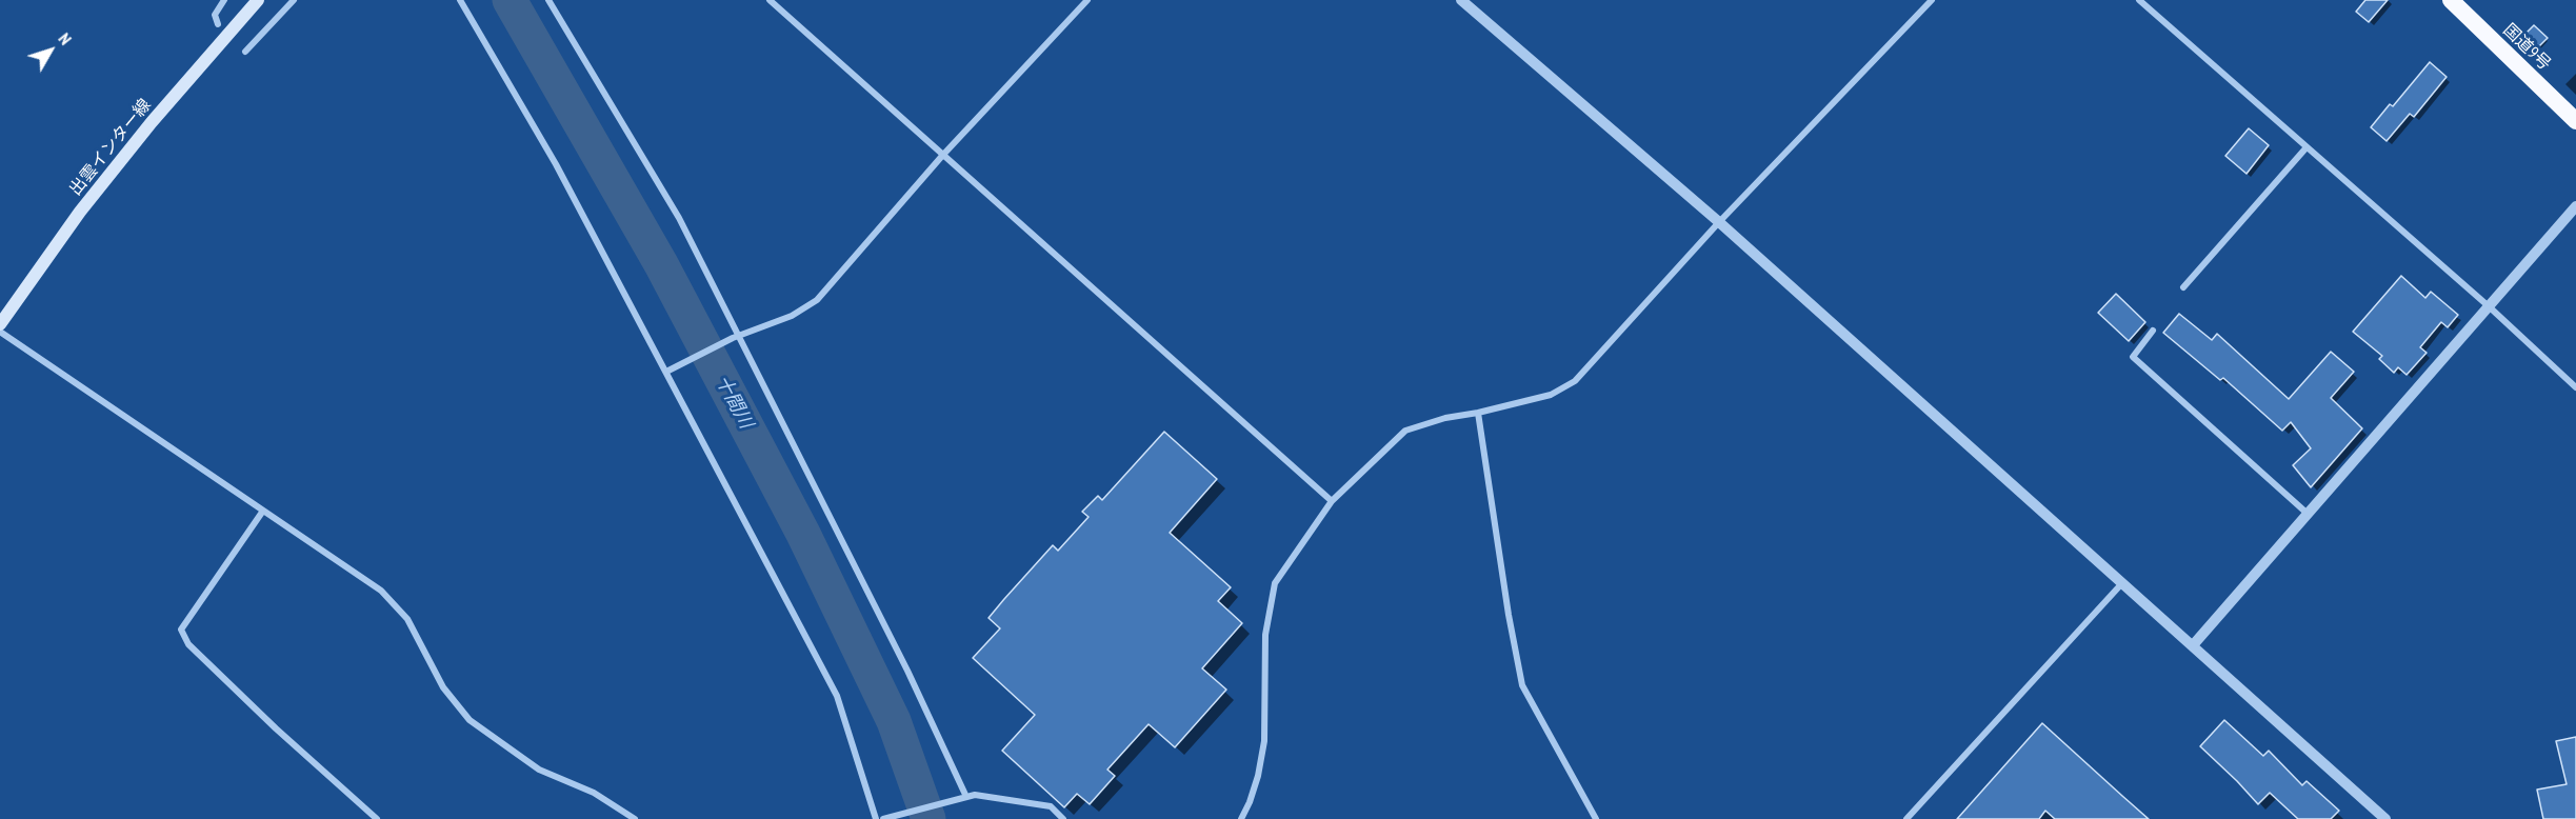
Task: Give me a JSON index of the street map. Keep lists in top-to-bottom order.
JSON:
{
  "streets": {
    "highway": ["国道9号"],
    "main road": ["出雲インター線"]
  },
  "water": ["十間川"],
  "north": "top right"
}
